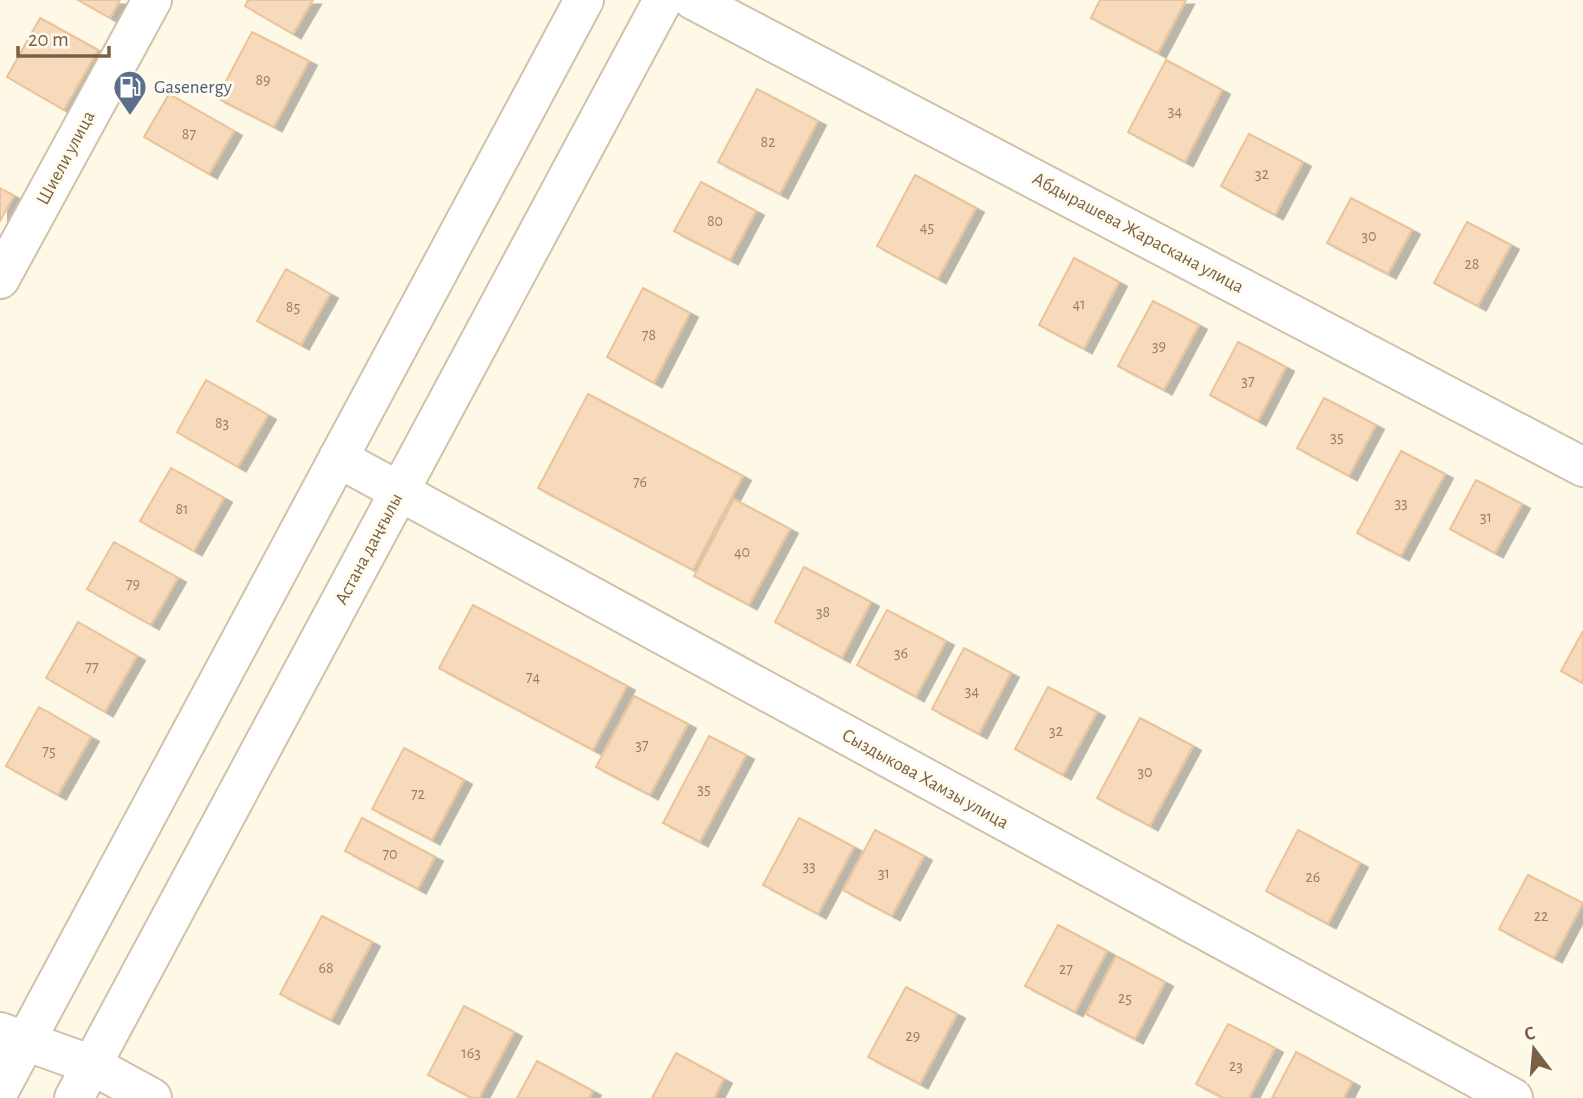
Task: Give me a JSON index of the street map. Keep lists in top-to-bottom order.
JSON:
{
  "streets": {
    "street": [
      "Шиели улица",
      "Абдырашева Жараскана улица",
      "Астана даңғылы",
      "Сыздыкова Хамзы улица"
    ]
  },
  "crossings": [
    ["Астана даңғылы", "Сыздыкова Хамзы улица"]
  ],
  "places": {
    "fuel station": ["Gasenergy"]
  },
  "house_numbers": [
    "89",
    "34",
    "87",
    "82",
    "32",
    "80",
    "45",
    "30",
    "28",
    "41",
    "85",
    "78",
    "39",
    "37",
    "83",
    "35",
    "76",
    "33",
    "81",
    "31",
    "40",
    "79",
    "38",
    "36",
    "77",
    "74",
    "34",
    "32",
    "37",
    "75",
    "30",
    "35",
    "72",
    "70",
    "33",
    "31",
    "26",
    "22",
    "68",
    "27",
    "25",
    "29",
    "163",
    "23"
  ],
  "scale_bar": "20 m",
  "north": "top"
}
